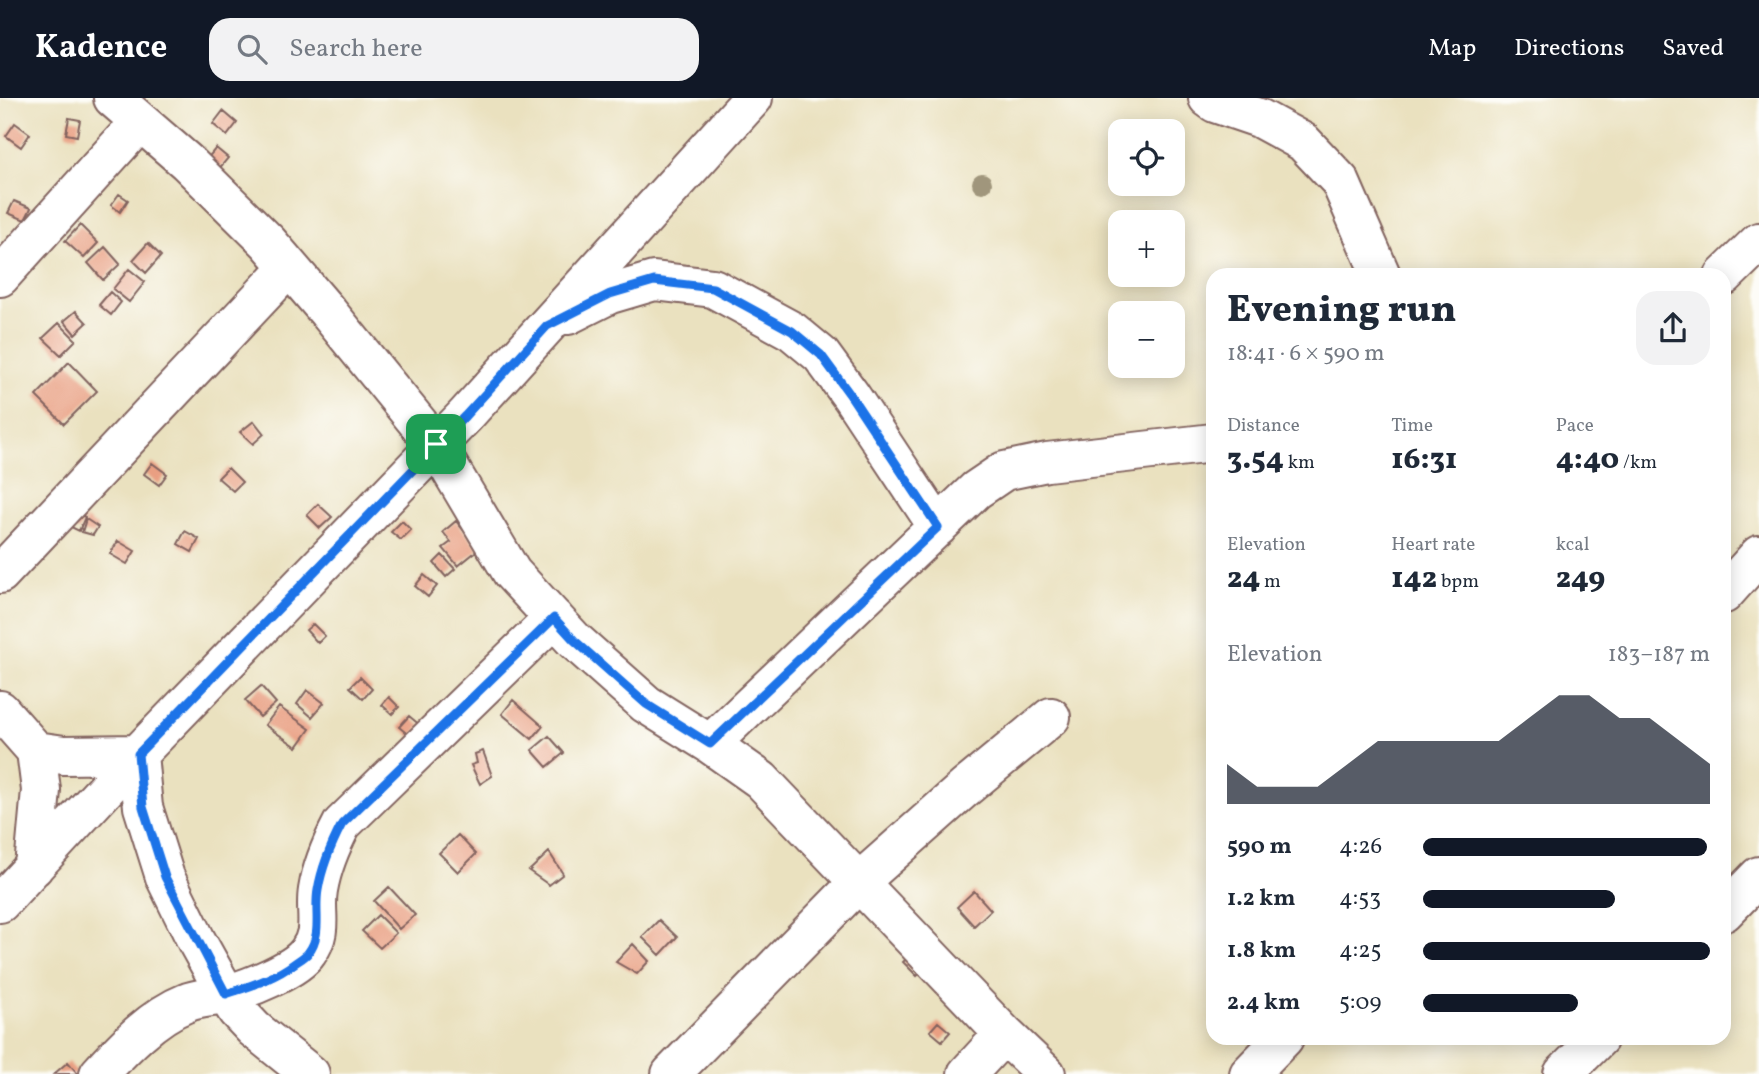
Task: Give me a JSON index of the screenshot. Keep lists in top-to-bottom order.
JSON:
{
  "page": {
    "header": "Kadence",
    "search": "Search here",
    "nav": ["Map", "Directions", "Saved"],
    "map_buttons": ["+", "−"],
    "heading": ["Evening run", "18:41 · 6 × 590 m"],
    "stats": [
      ["Distance", "3.54 km"],
      ["Time", "16:31"],
      ["Pace", "4:40 /km"],
      ["Elevation", "24 m"],
      ["Heart rate", "142 bpm"],
      ["kcal", "249"]
    ],
    "chart": ["Elevation", "183–187 m"],
    "list": [
      {
        "name": "590 m",
        "note": "4:26"
      },
      {
        "name": "1.2 km",
        "note": "4:53"
      },
      {
        "name": "1.8 km",
        "note": "4:25"
      },
      {
        "name": "2.4 km",
        "note": "5:09"
      }
    ]
  }
}
